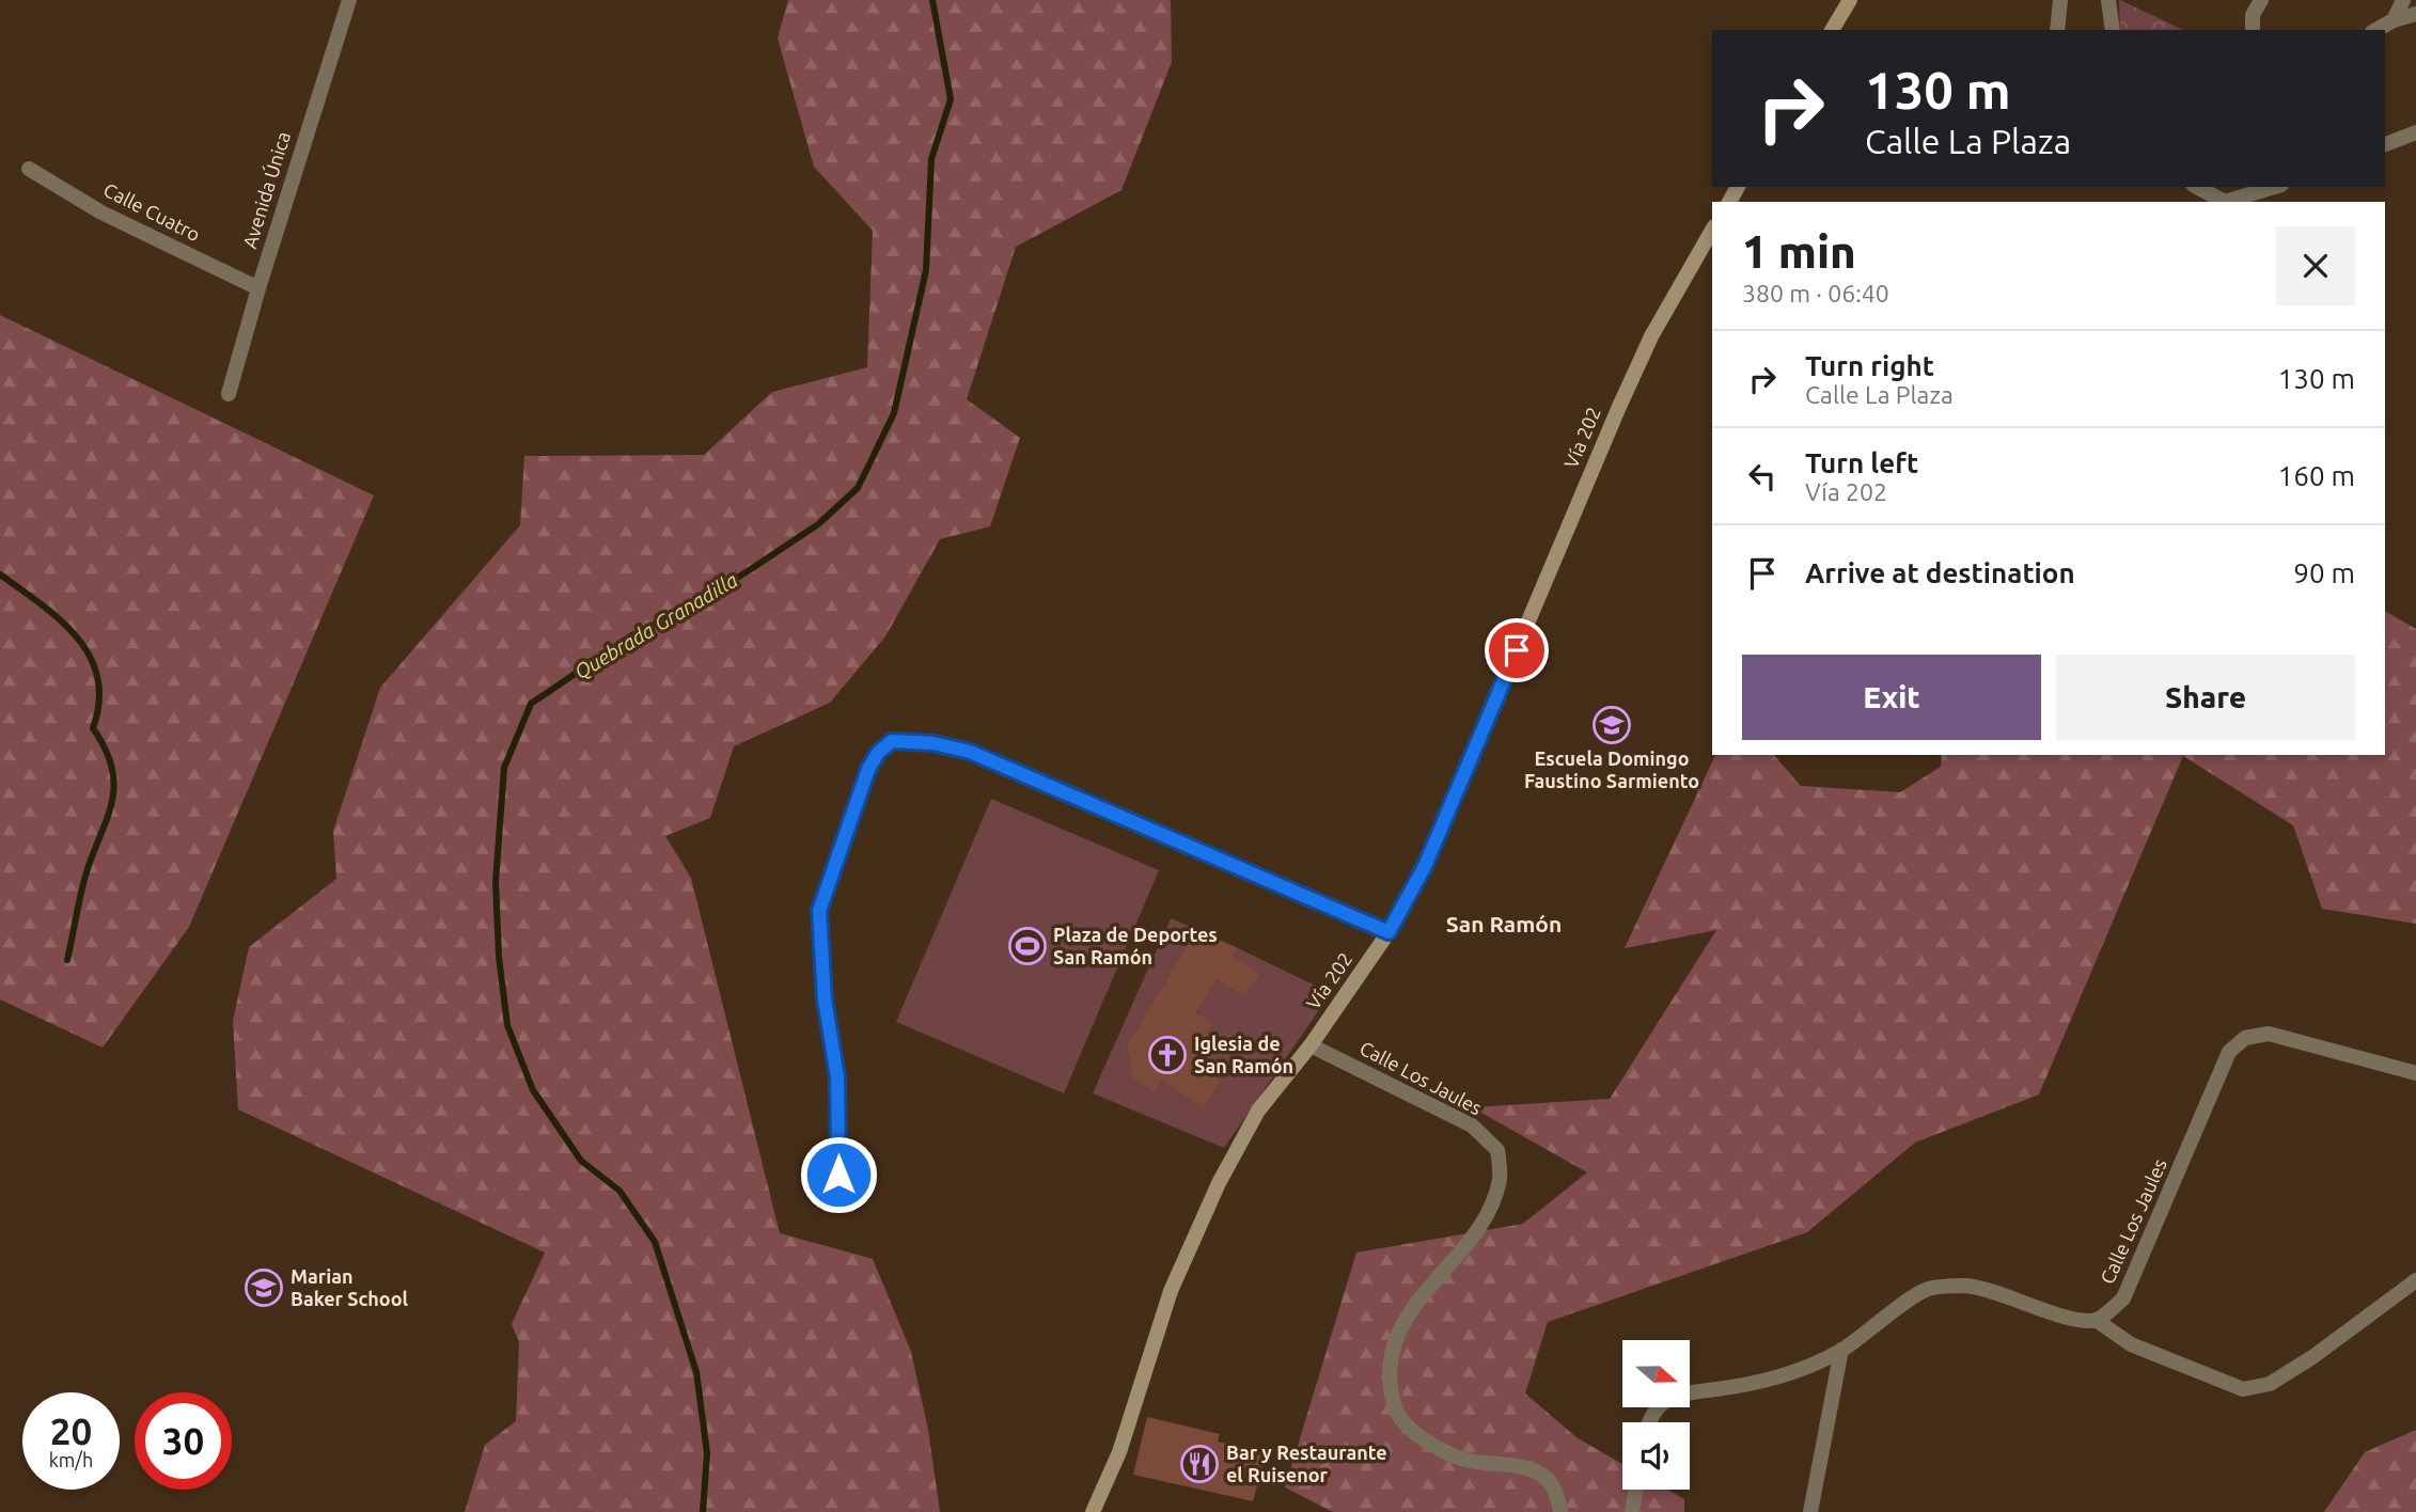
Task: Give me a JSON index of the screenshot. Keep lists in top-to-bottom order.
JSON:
{
  "streets": {
    "main road": ["Vía 202"],
    "street": ["Avenida Única", "Calle Cuatro", "Calle Los Jaules"]
  },
  "crossings": [
    ["Avenida Única", "Calle Cuatro"],
    ["Vía 202", "Calle Los Jaules"]
  ],
  "districts": ["San Ramón"],
  "water": ["Quebrada Granadilla"],
  "places": {
    "school or university": ["Escuela Domingo Faustino Sarmiento", "Marian Baker School"],
    "sports": ["Plaza de Deportes San Ramón"],
    "church": ["Iglesia de San Ramón"],
    "restaurant": ["Bar y Restaurante el Ruisenor"]
  },
  "north": "right",
  "page": {
    "turn": ["130 m", "Calle La Plaza"],
    "heading": ["1 min", "380 m · 06:40"],
    "list": [
      {
        "name": "Turn right",
        "note": "Calle La Plaza",
        "value": "130 m"
      },
      {
        "name": "Turn left",
        "note": "Vía 202",
        "value": "160 m"
      },
      {
        "name": "Arrive at destination",
        "value": "90 m"
      }
    ],
    "buttons": ["Exit", "Share"],
    "speed": "20 km/h",
    "limit": "30"
  }
}
